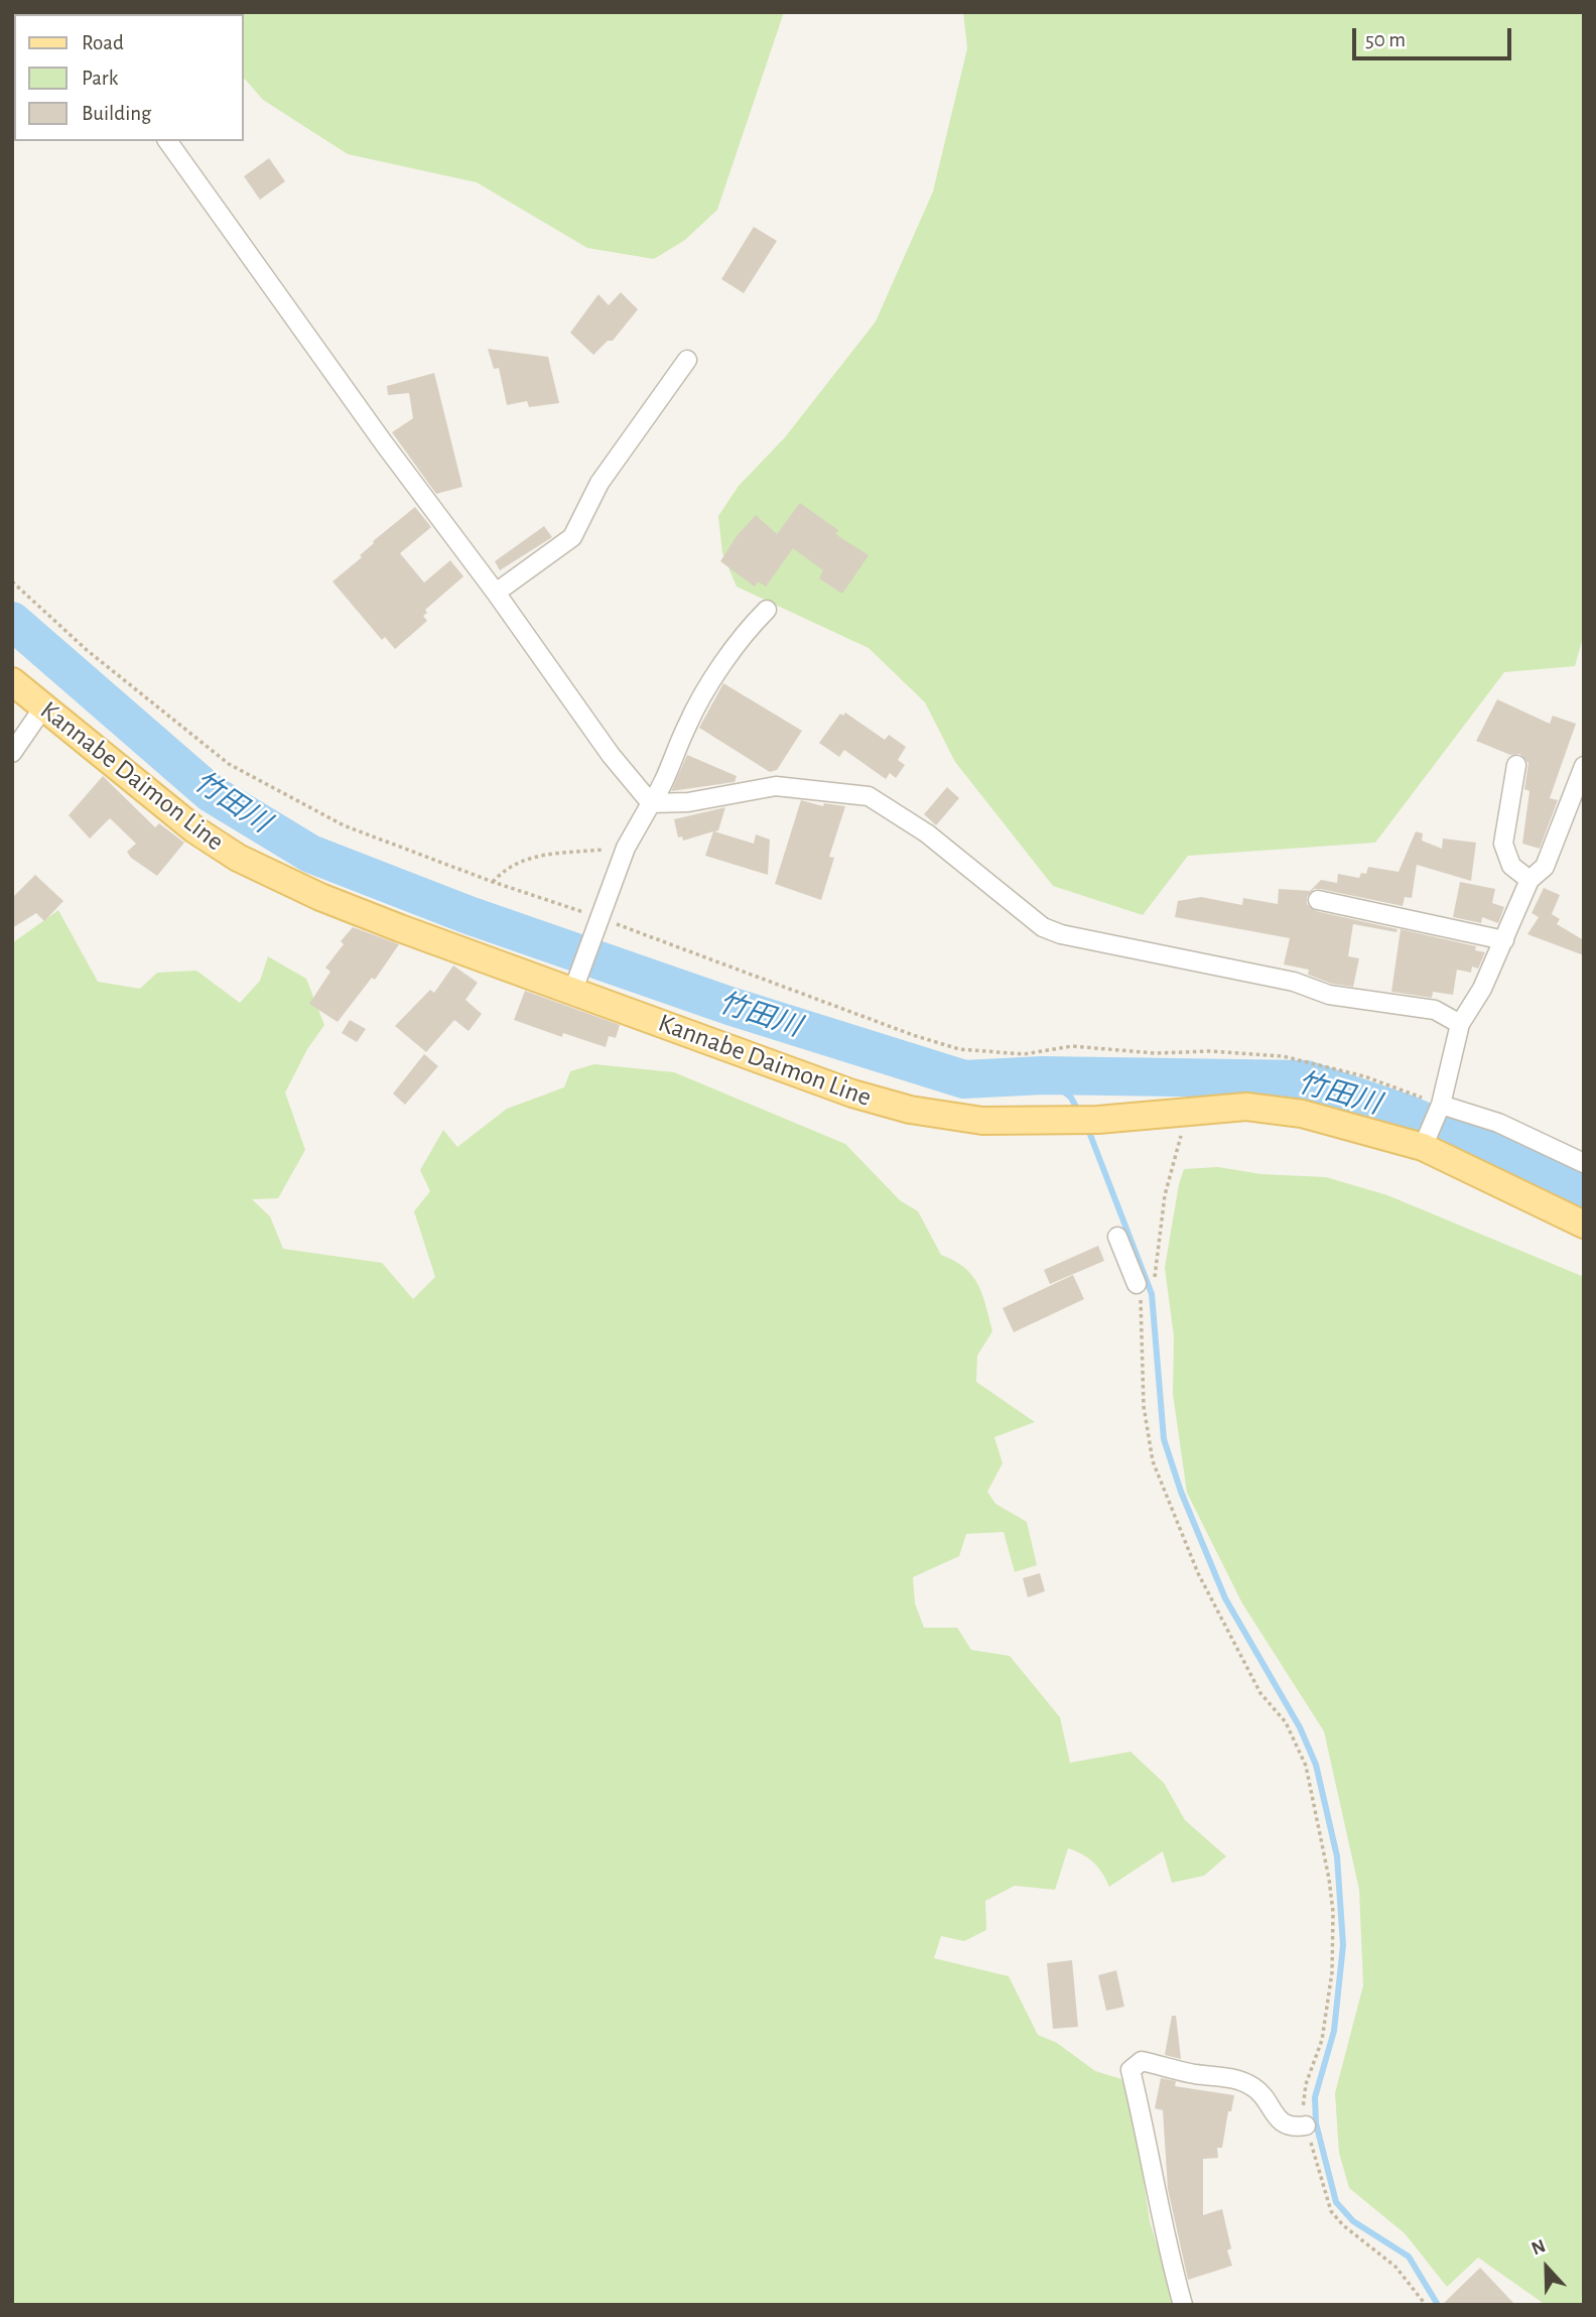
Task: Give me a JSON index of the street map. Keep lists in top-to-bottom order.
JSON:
{
  "streets": {
    "main road": ["Kannabe Daimon Line"]
  },
  "water": ["竹田川"],
  "legend": ["Road", "Park", "Building"],
  "scale_bar": "50 m",
  "north": "top"
}
